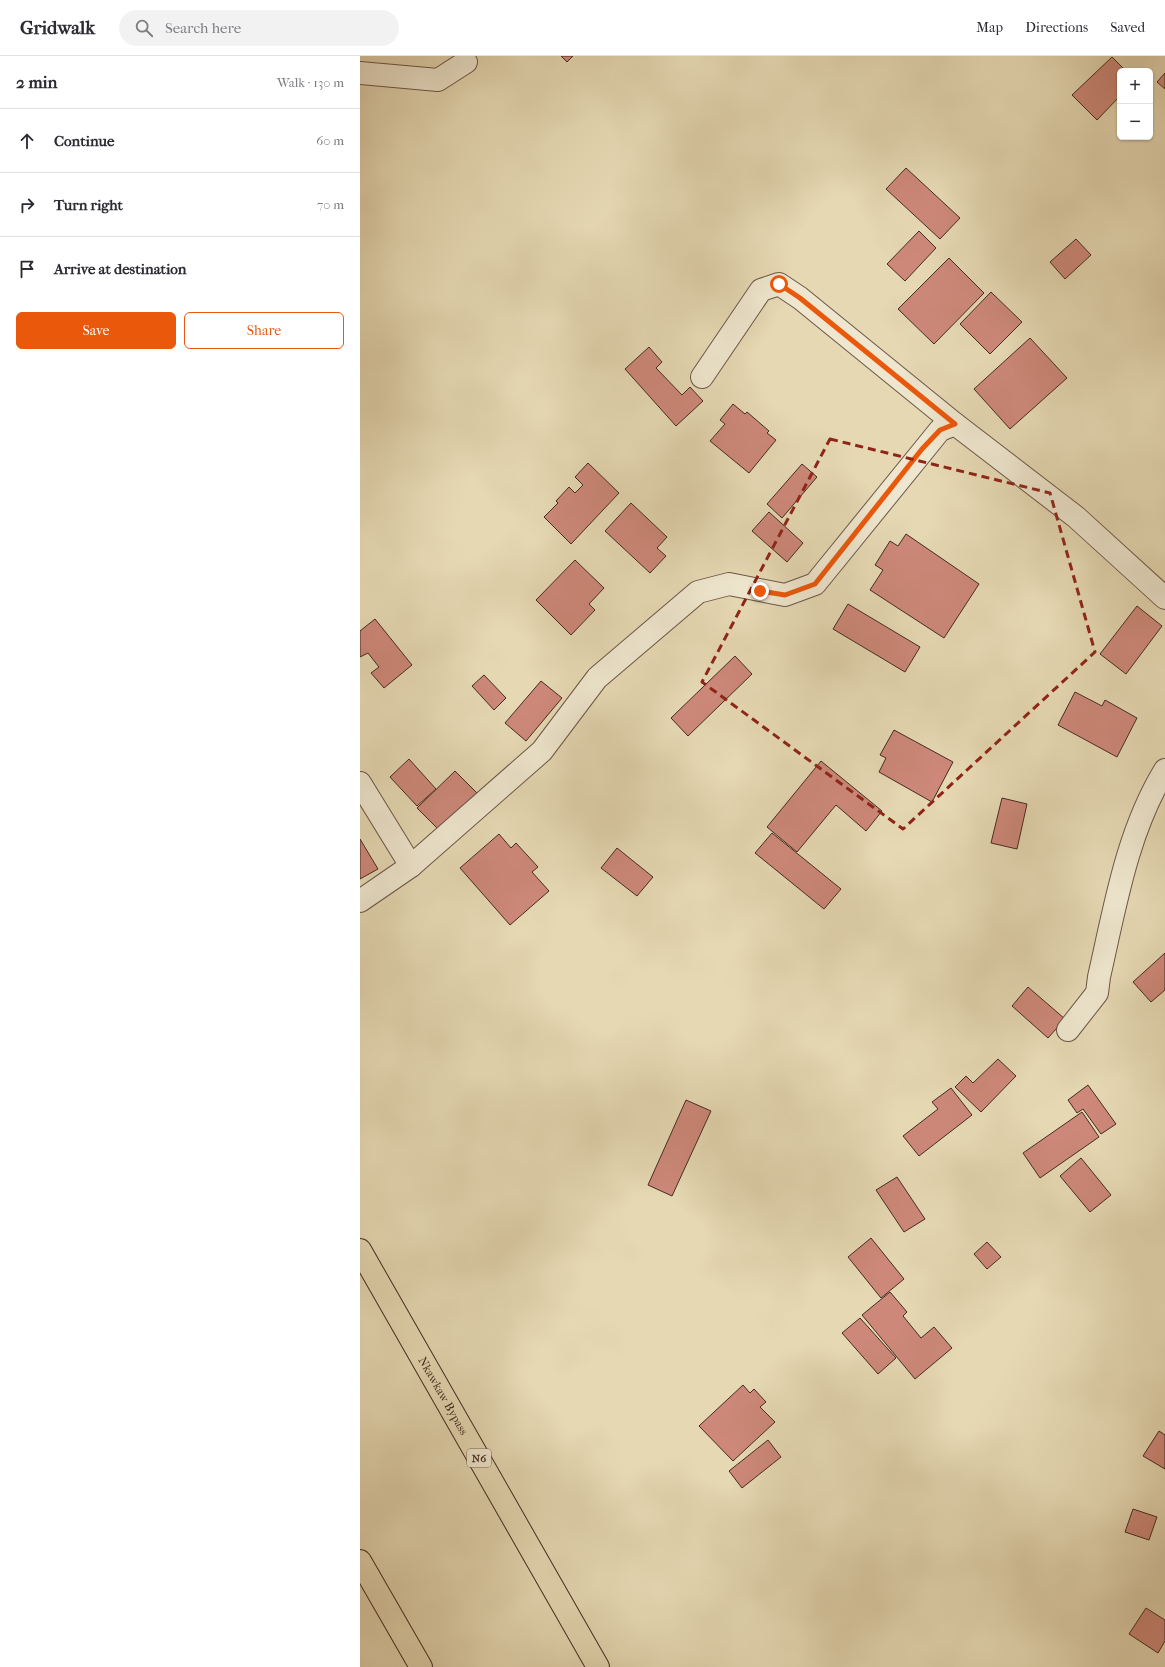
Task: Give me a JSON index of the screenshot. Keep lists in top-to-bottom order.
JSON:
{
  "streets": {
    "highway": ["Nkawkaw Bypass", "N6"]
  },
  "page": {
    "header": "Gridwalk",
    "search": "Search here",
    "nav": ["Map", "Directions", "Saved"],
    "heading": ["2 min", "Walk · 130 m"],
    "map_buttons": ["+", "−"],
    "list": [
      ["Continue", "60 m"],
      ["Turn right", "70 m"],
      "Arrive at destination"
    ],
    "buttons": ["Save", "Share"]
  }
}
